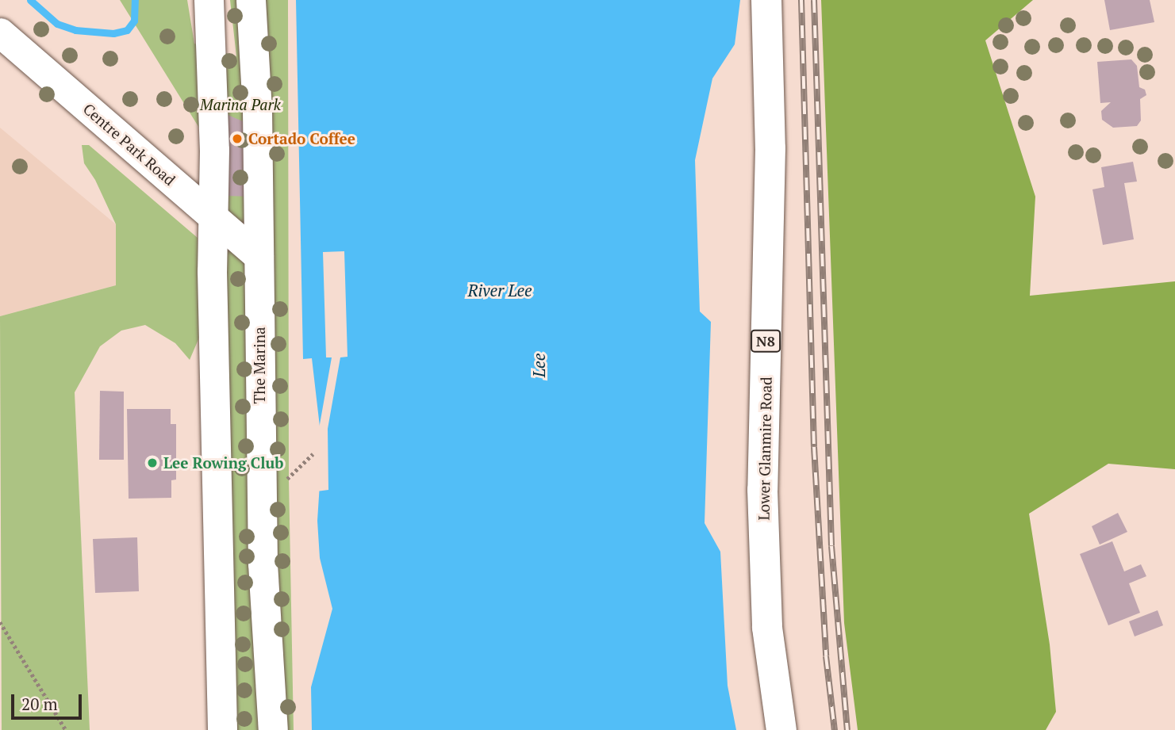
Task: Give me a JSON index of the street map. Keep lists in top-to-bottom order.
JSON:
{
  "streets": {
    "highway": ["N8", "Lower Glanmire Road"],
    "street": ["Centre Park Road", "The Marina"]
  },
  "crossings": [
    ["Centre Park Road", "The Marina"]
  ],
  "water": ["River Lee", "Lee"],
  "parks": ["Marina Park"],
  "places": ["Cortado Coffee", "Lee Rowing Club"],
  "scale_bar": "20 m"
}
